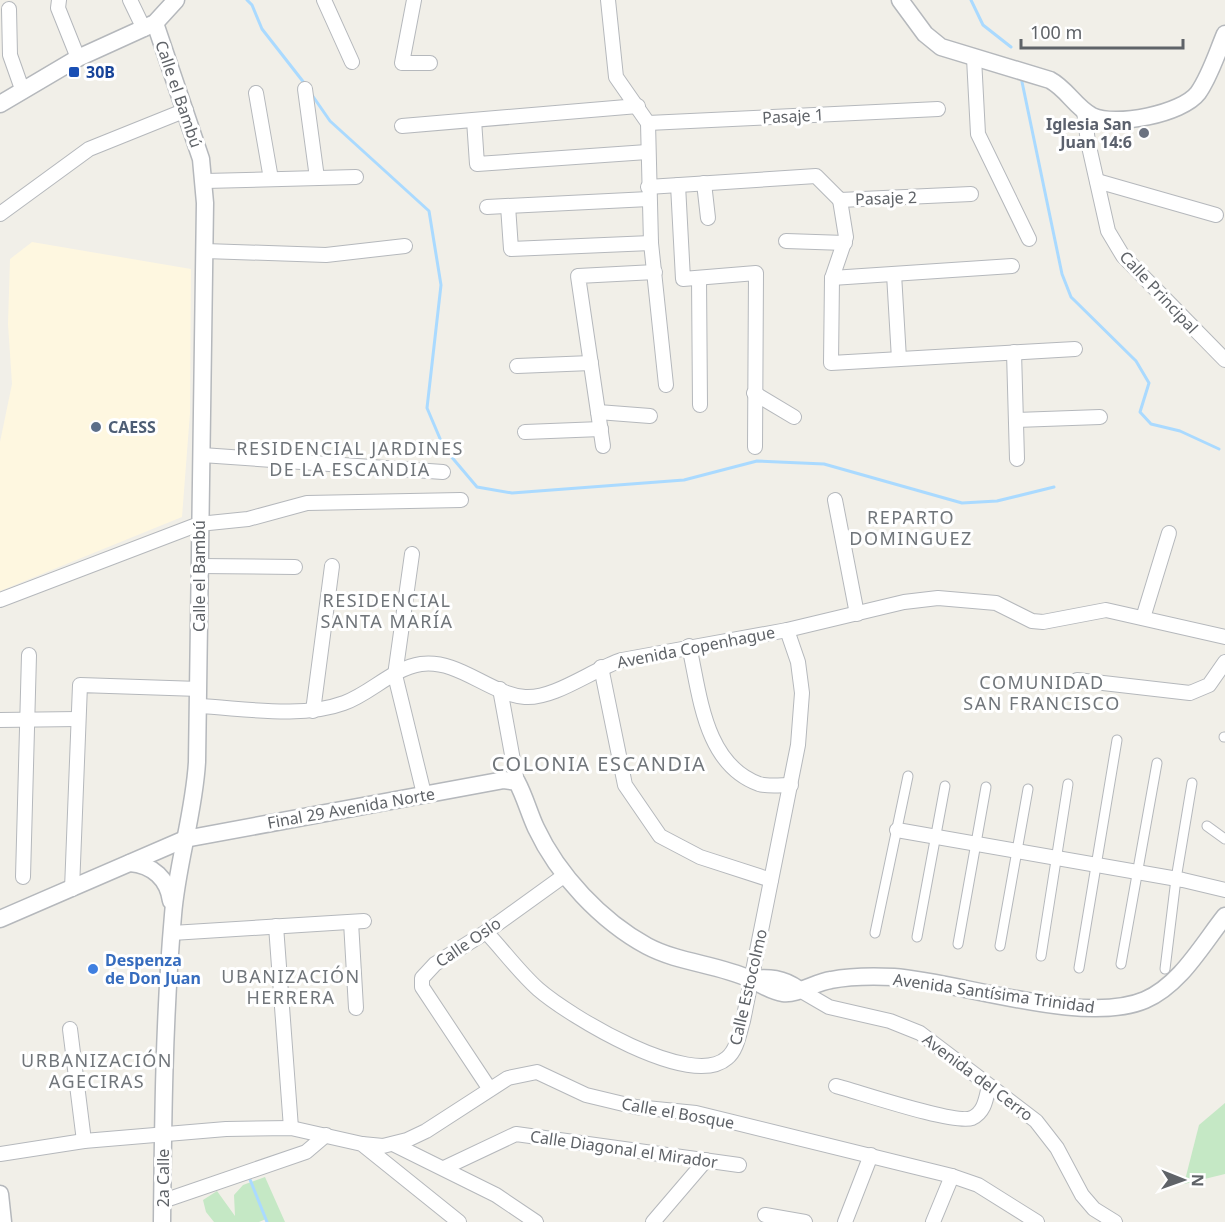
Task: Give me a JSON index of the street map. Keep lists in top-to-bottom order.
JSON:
{
  "streets": {
    "street": [
      "Calle el Bambú",
      "Pasaje 1",
      "Pasaje 2",
      "Calle Principal",
      "Avenida Copenhague",
      "Final 29 Avenida Norte",
      "Calle Oslo",
      "Calle Estocolmo",
      "Avenida Santísima Trinidad",
      "Avenida del Cerro",
      "Calle el Bosque",
      "Calle Diagonal el Mirador",
      "2a Calle"
    ]
  },
  "crossings": [
    ["Calle el Bambú", "Avenida Copenhague"],
    ["Calle el Bambú", "Final 29 Avenida Norte"],
    ["Calle el Bambú", "2a Calle"],
    ["Avenida Copenhague", "Calle Estocolmo"],
    ["Final 29 Avenida Norte", "Avenida Santísima Trinidad"],
    ["Calle Oslo", "Calle Estocolmo"],
    ["Calle Oslo", "Avenida Santísima Trinidad"],
    ["Calle Oslo", "Calle el Bosque"],
    ["Calle Estocolmo", "Avenida Santísima Trinidad"],
    ["Avenida Santísima Trinidad", "Avenida del Cerro"]
  ],
  "districts": [
    "RESIDENCIAL JARDINES DE LA ESCANDIA",
    "REPARTO DOMINGUEZ",
    "RESIDENCIAL SANTA MARÍA",
    "COMUNIDAD SAN FRANCISCO",
    "COLONIA ESCANDIA",
    "UBANIZACIÓN HERRERA",
    "URBANIZACIÓN AGECIRAS"
  ],
  "places": {
    "transit": ["30B"],
    "other": ["Iglesia San Juan 14:6", "CAESS", "Despenza de Don Juan"]
  },
  "scale_bar": "100 m",
  "north": "right"
}
